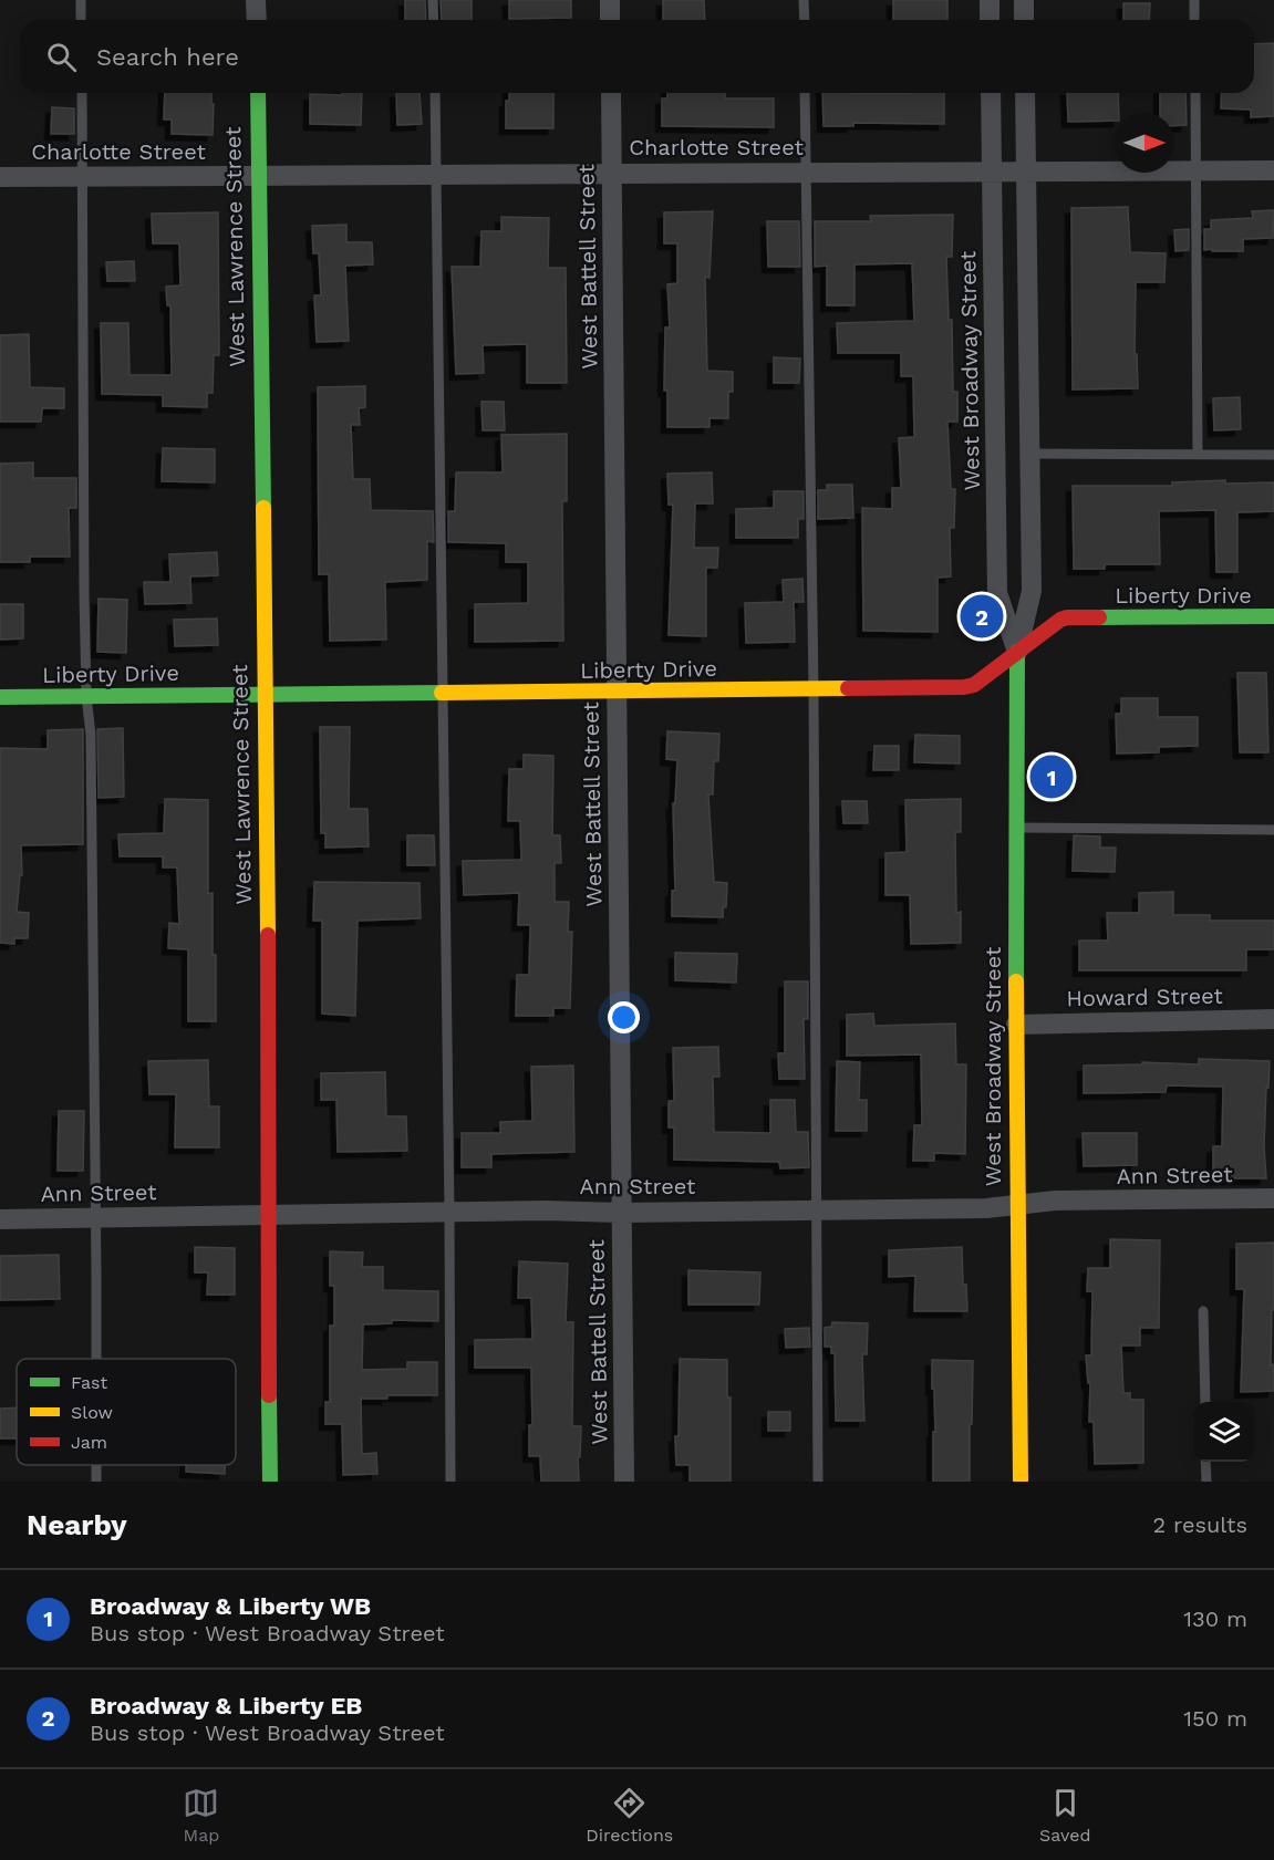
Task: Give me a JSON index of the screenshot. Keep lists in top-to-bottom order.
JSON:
{
  "streets": {
    "street": [
      "Charlotte Street",
      "West Lawrence Street",
      "West Battell Street",
      "West Broadway Street",
      "Liberty Drive",
      "Howard Street",
      "Ann Street"
    ]
  },
  "crossings": [
    ["Charlotte Street", "West Lawrence Street"],
    ["Charlotte Street", "West Battell Street"],
    ["Charlotte Street", "West Broadway Street"],
    ["West Lawrence Street", "Liberty Drive"],
    ["West Lawrence Street", "Ann Street"],
    ["West Battell Street", "Liberty Drive"],
    ["West Battell Street", "Ann Street"],
    ["West Broadway Street", "Liberty Drive"],
    ["West Broadway Street", "Howard Street"],
    ["West Broadway Street", "Ann Street"]
  ],
  "legend": ["Fast", "Slow", "Jam"],
  "north": "right",
  "page": {
    "search": "Search here",
    "pins": ["2", "1"],
    "heading": ["Nearby", "2 results"],
    "list": [
      {
        "mark": "1",
        "name": "Broadway & Liberty WB",
        "note": "Bus stop · West Broadway Street",
        "value": "130 m"
      },
      {
        "mark": "2",
        "name": "Broadway & Liberty EB",
        "note": "Bus stop · West Broadway Street",
        "value": "150 m"
      }
    ],
    "nav": ["Map", "Directions", "Saved"]
  }
}
